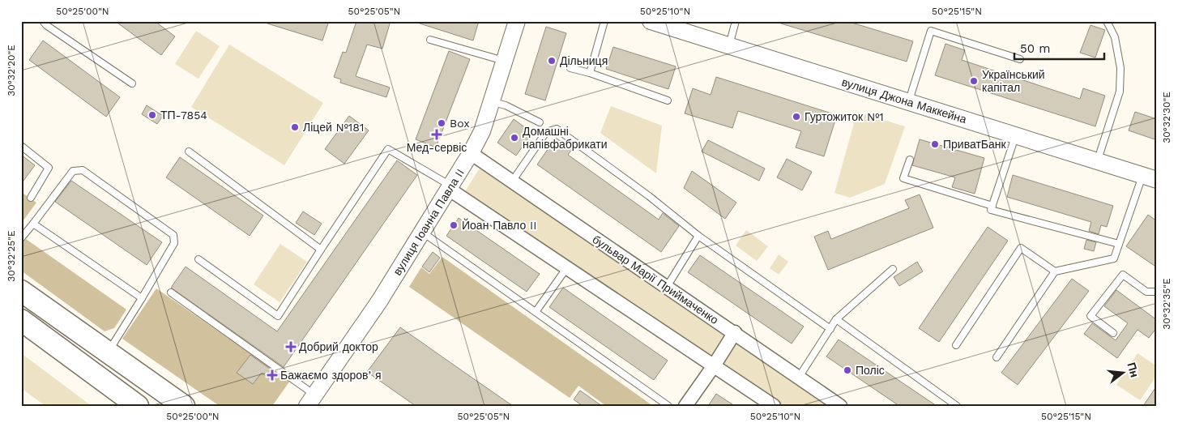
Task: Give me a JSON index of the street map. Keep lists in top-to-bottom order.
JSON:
{
  "streets": {
    "street": ["вулиця Джона Маккейна", "вулиця Іоанна Павла II", "бульвар Марії Приймаченко"]
  },
  "crossings": [
    ["вулиця Іоанна Павла II", "бульвар Марії Приймаченко"]
  ],
  "places": {
    "other": [
      "Дільниця",
      "Український капітал",
      "ТП-7854",
      "Гуртожиток №1",
      "Box",
      "Ліцей №181",
      "Домашні напівфабрикати",
      "ПриватБанк",
      "Йоан Павло II",
      "Поліс"
    ],
    "health": ["Мед-сервіс", "Добрий доктор", "Бажаємо здоровʼя"]
  },
  "scale_bar": "50 m",
  "north": "right",
  "coordinates": [
    "50°25'00\"N",
    "50°25'05\"N",
    "50°25'10\"N",
    "50°25'15\"N",
    "30°32'20\"E",
    "30°32'30\"E",
    "30°32'25\"E",
    "30°32'35\"E"
  ]
}
